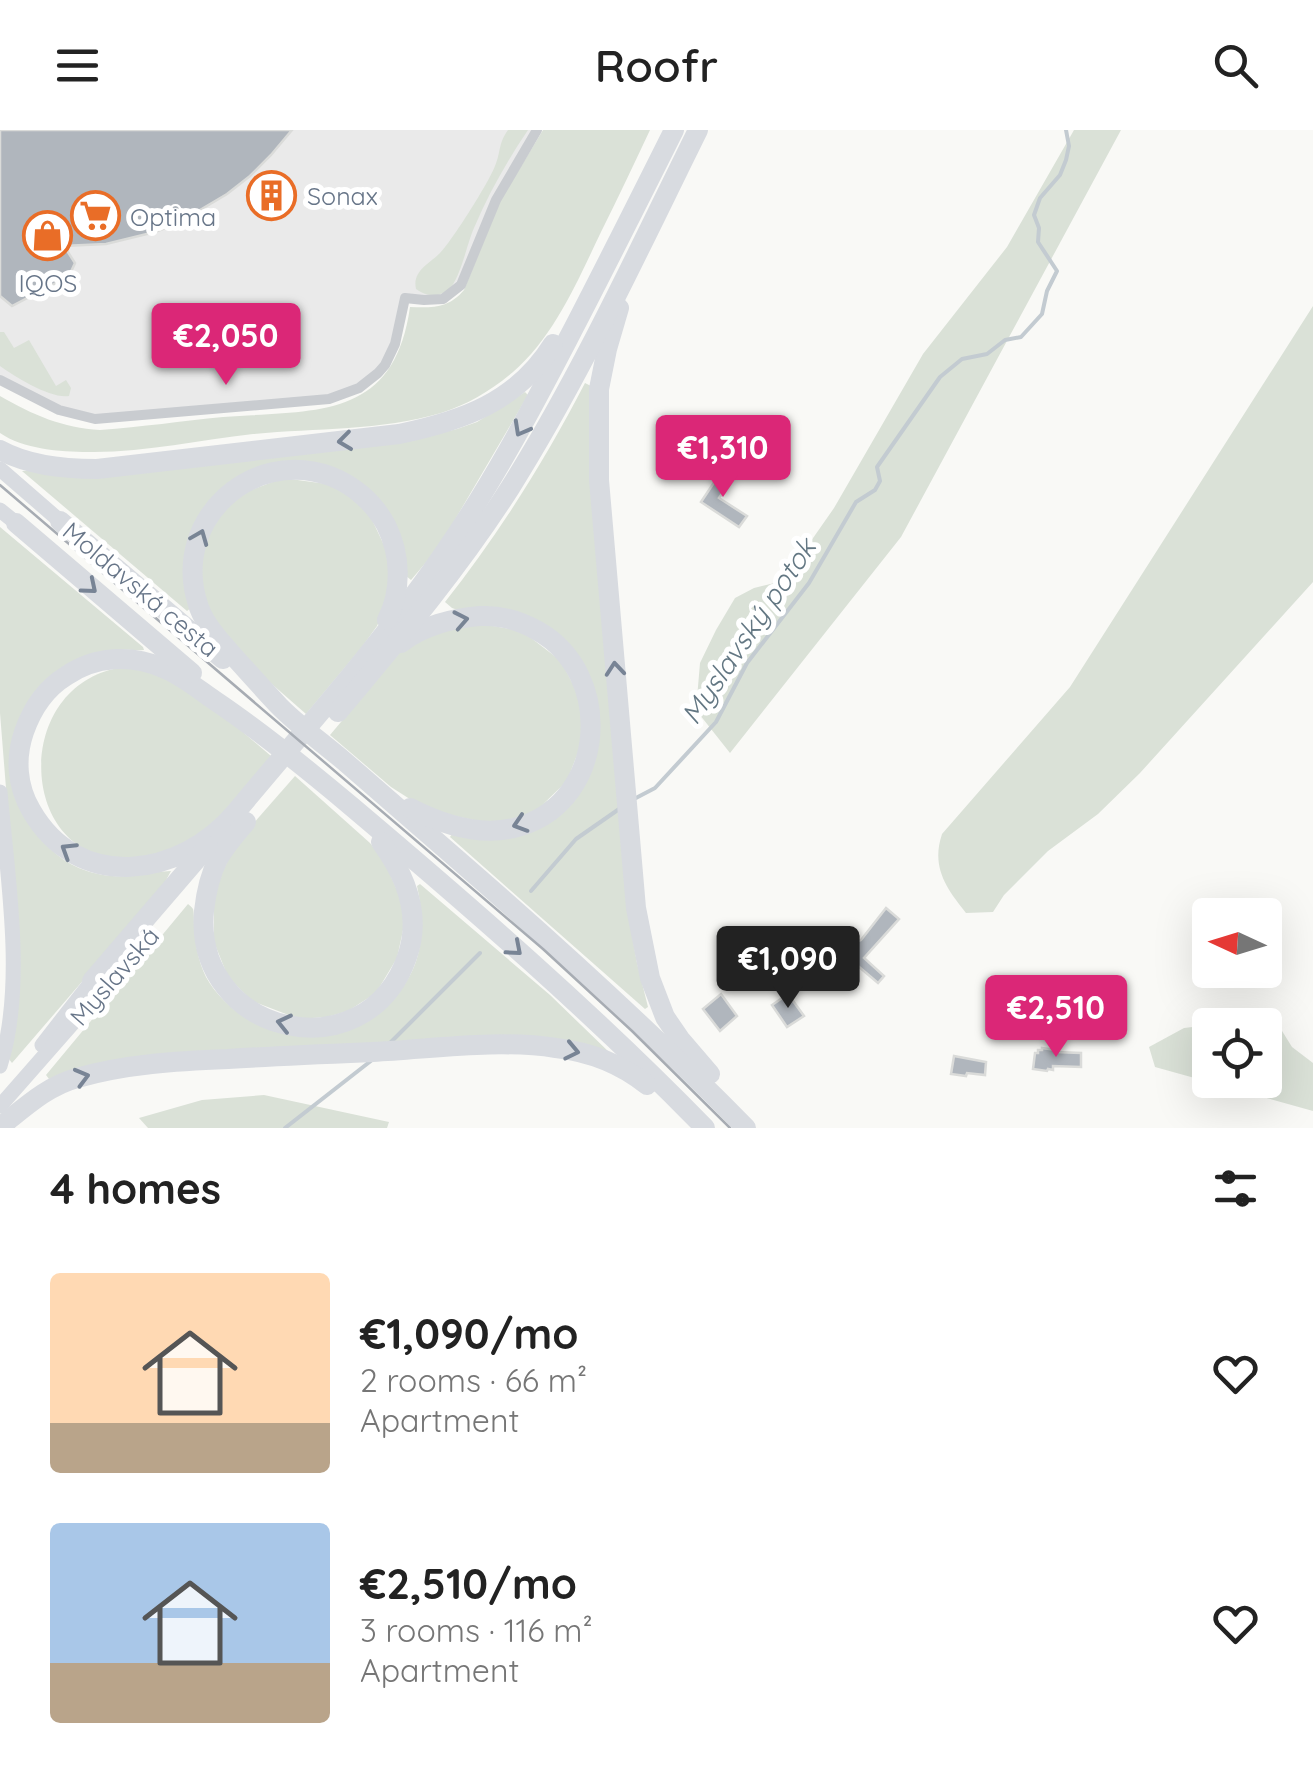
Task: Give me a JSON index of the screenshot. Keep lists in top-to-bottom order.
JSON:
{
  "streets": {
    "highway": ["Moldavská cesta", "Myslavská"]
  },
  "one_way": ["Moldavská cesta"],
  "water": ["Myslavský potok"],
  "places": {
    "building": ["Sonax"],
    "supermarket": ["Optima"],
    "shop": ["IQOS"]
  },
  "north": "left",
  "page": {
    "header": "Roofr",
    "price": [
      "€2,050",
      "€1,310",
      "€1,090",
      "€2,510"
    ],
    "heading": "4 homes",
    "list": [
      {
        "name": "€1,090/mo",
        "note": "2 rooms · 66 m² · Apartment"
      },
      {
        "name": "€2,510/mo",
        "note": "3 rooms · 116 m² · Apartment"
      }
    ]
  }
}
